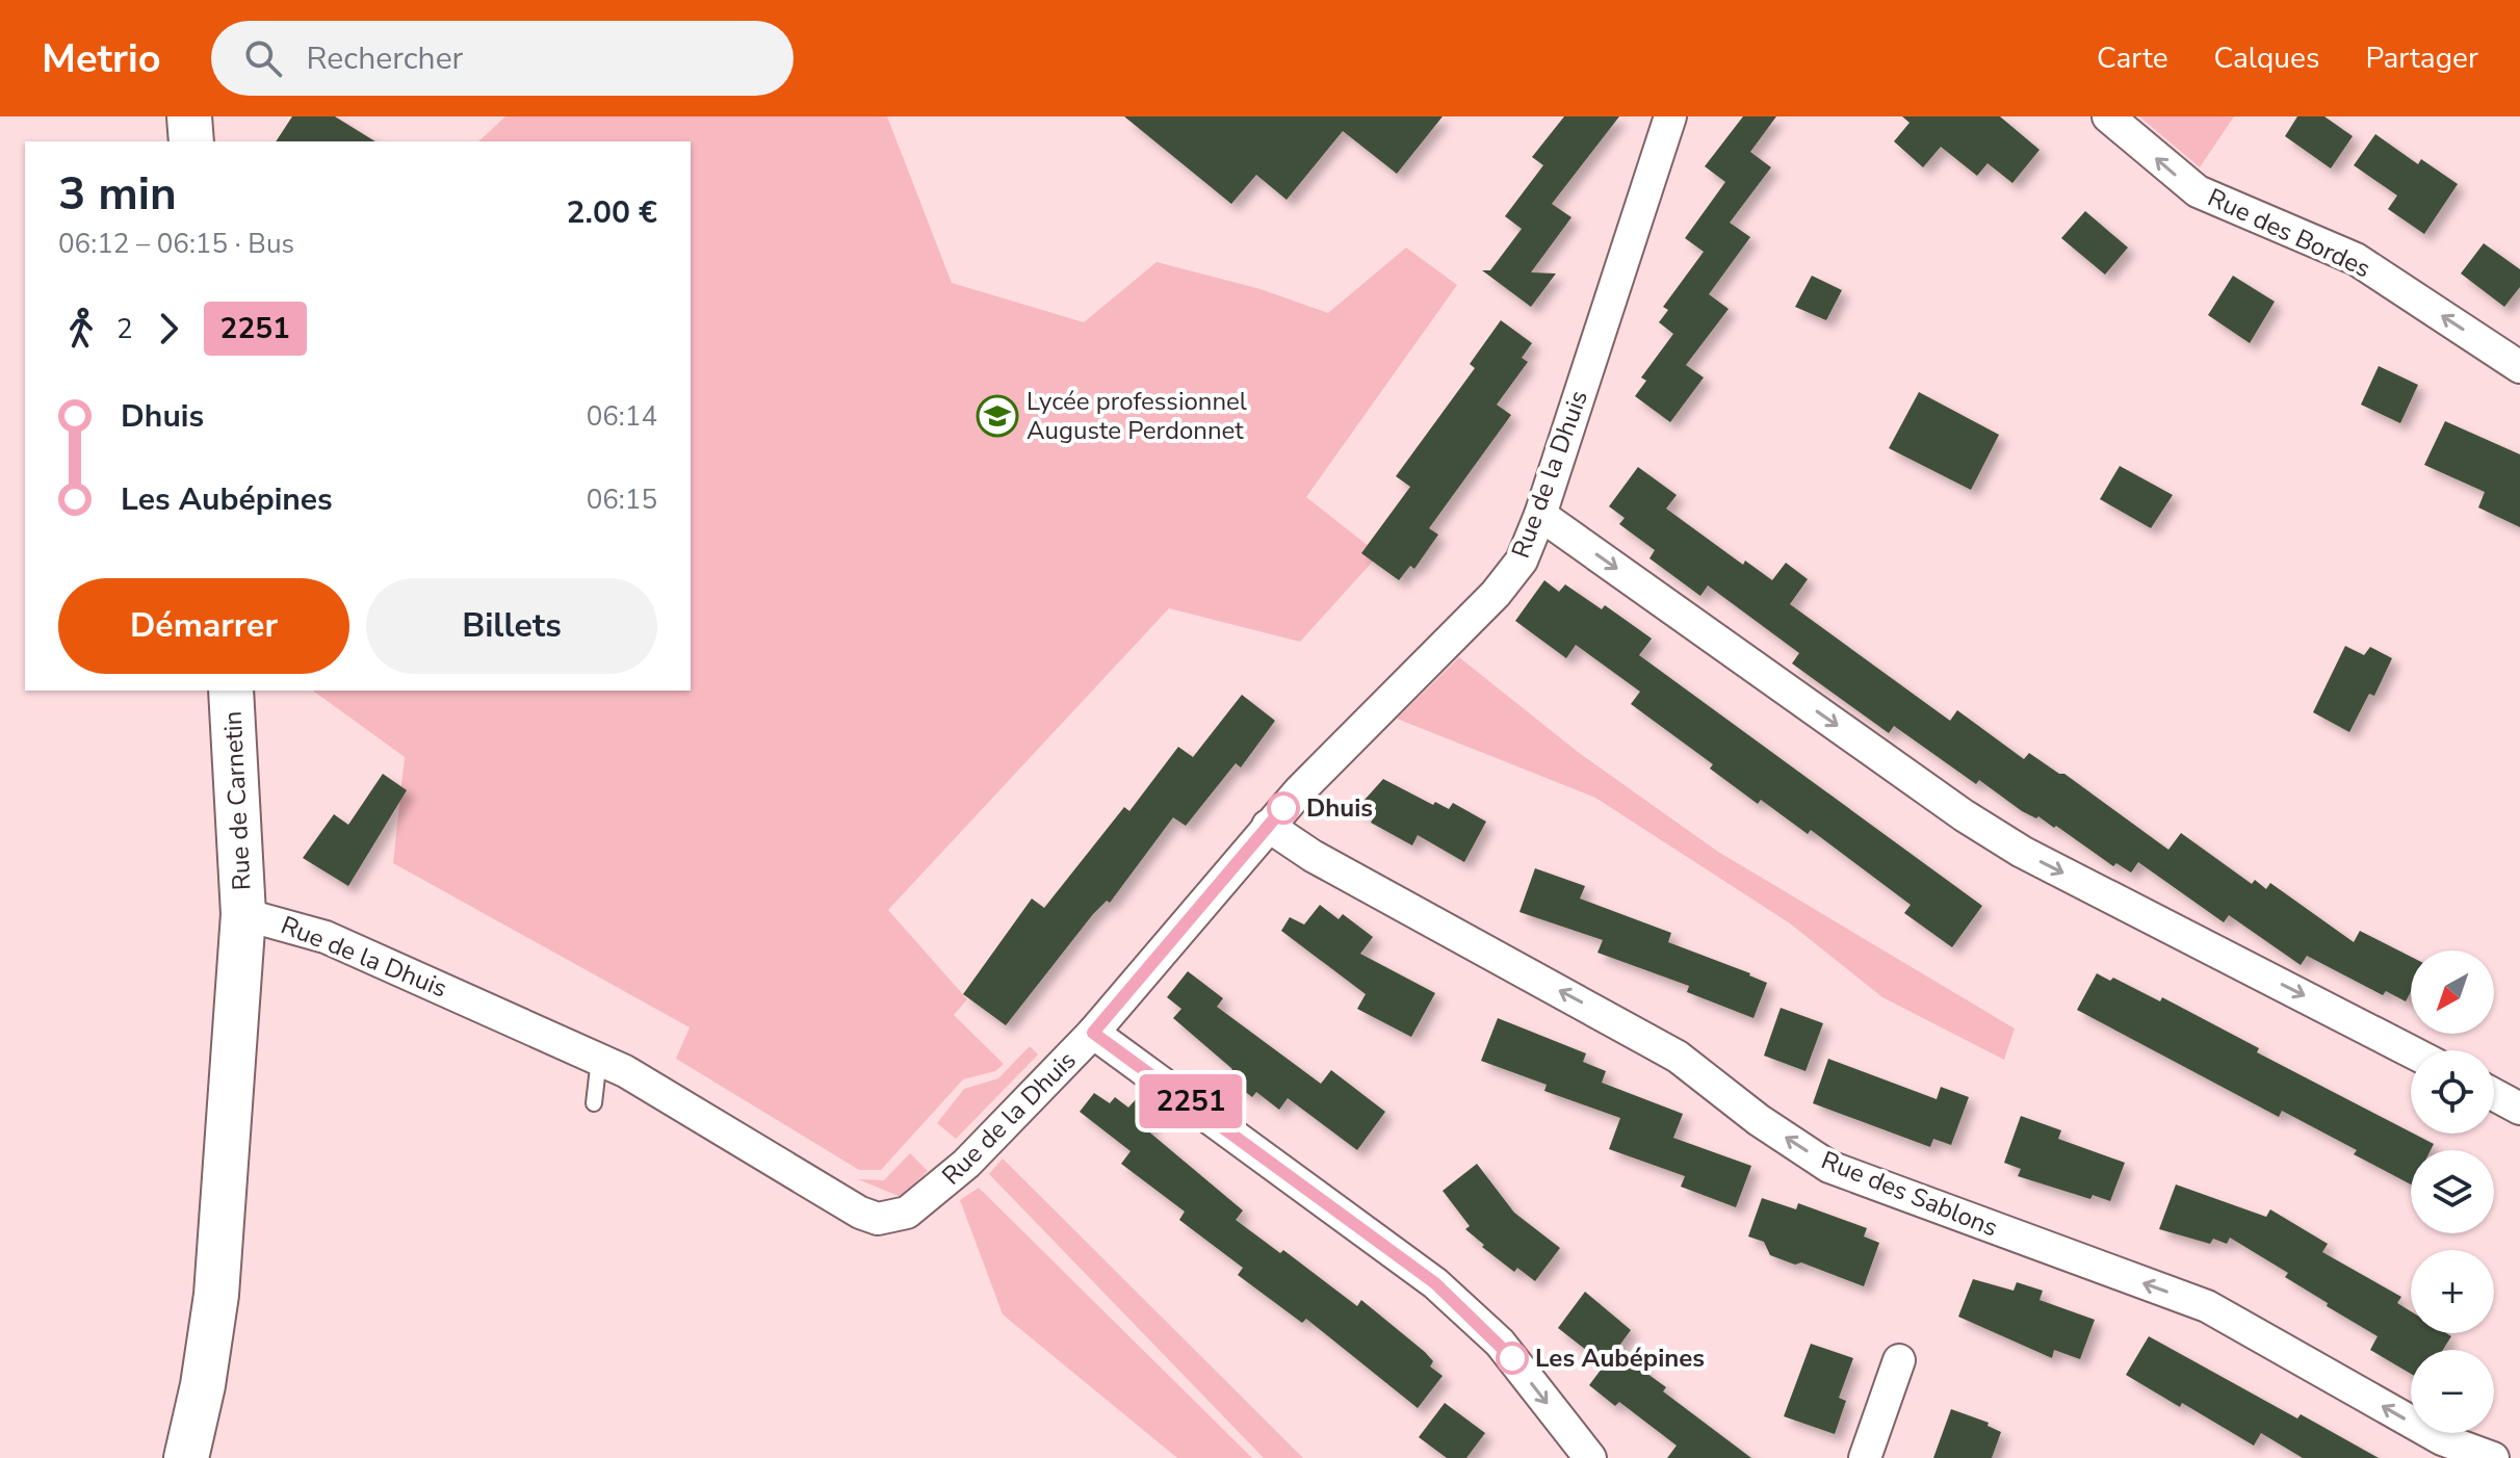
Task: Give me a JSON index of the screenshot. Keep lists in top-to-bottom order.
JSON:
{
  "streets": {
    "street": [
      "Rue des Bordes",
      "Rue de la Dhuis",
      "Rue de Carnetin",
      "Rue des Sablons"
    ]
  },
  "crossings": [
    ["Rue de la Dhuis", "Rue de Carnetin"],
    ["Rue de la Dhuis", "Rue des Sablons"]
  ],
  "one_way": ["Rue des Bordes", "Rue des Sablons"],
  "places": {
    "school or university": ["Lycée professionnel Auguste Perdonnet"],
    "other": ["Dhuis", "Les Aubépines"]
  },
  "lines": ["bus line 2251"],
  "north": "bottom left",
  "page": {
    "header": "Metrio",
    "search": "Rechercher",
    "nav": ["Carte", "Calques", "Partager"],
    "on_map": "2251",
    "heading": ["3 min", "06:12 – 06:15 · Bus", "2.00 €"],
    "legs": ["2", "2251"],
    "list": [
      {
        "name": "Dhuis",
        "value": "06:14"
      },
      {
        "name": "Les Aubépines",
        "value": "06:15"
      }
    ],
    "buttons": ["Démarrer", "Billets"],
    "map_buttons": ["+", "−"]
  }
}
